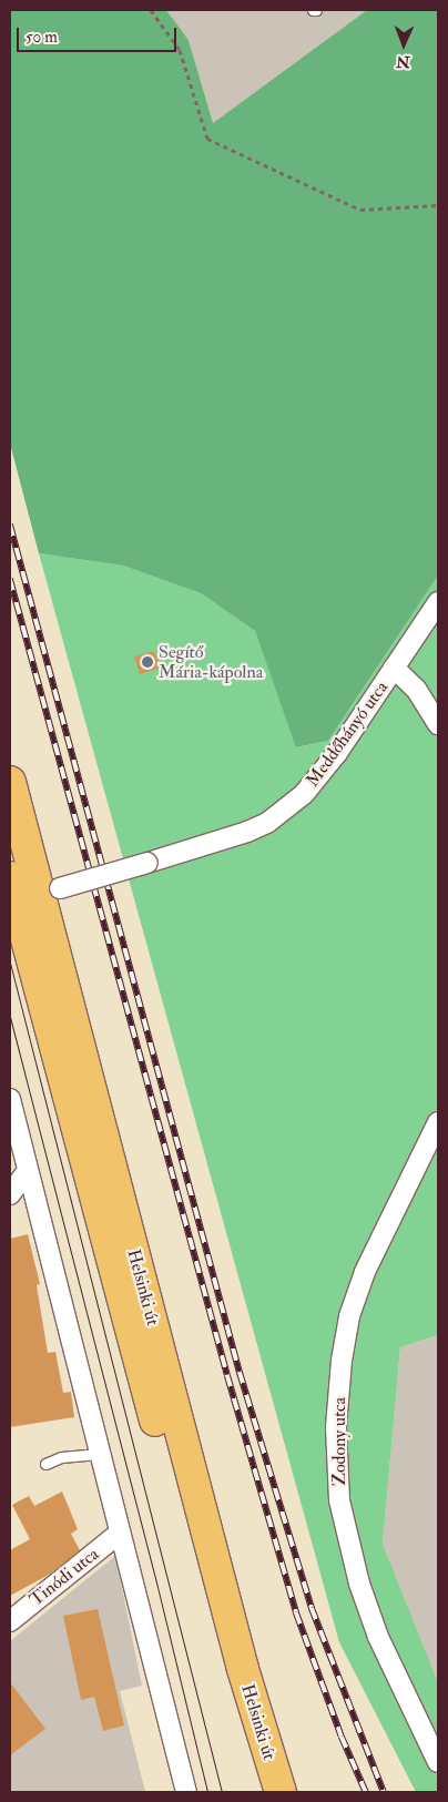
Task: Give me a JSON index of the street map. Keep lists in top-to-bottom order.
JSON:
{
  "streets": {
    "main road": ["Helsinki út"],
    "street": ["Meddőhányó utca", "Zodony utca", "Tinódi utca"]
  },
  "crossings": [
    ["Meddőhányó utca", "Helsinki út"]
  ],
  "places": ["Segítő Mária-kápolna"],
  "scale_bar": "50 m",
  "north": "bottom"
}
